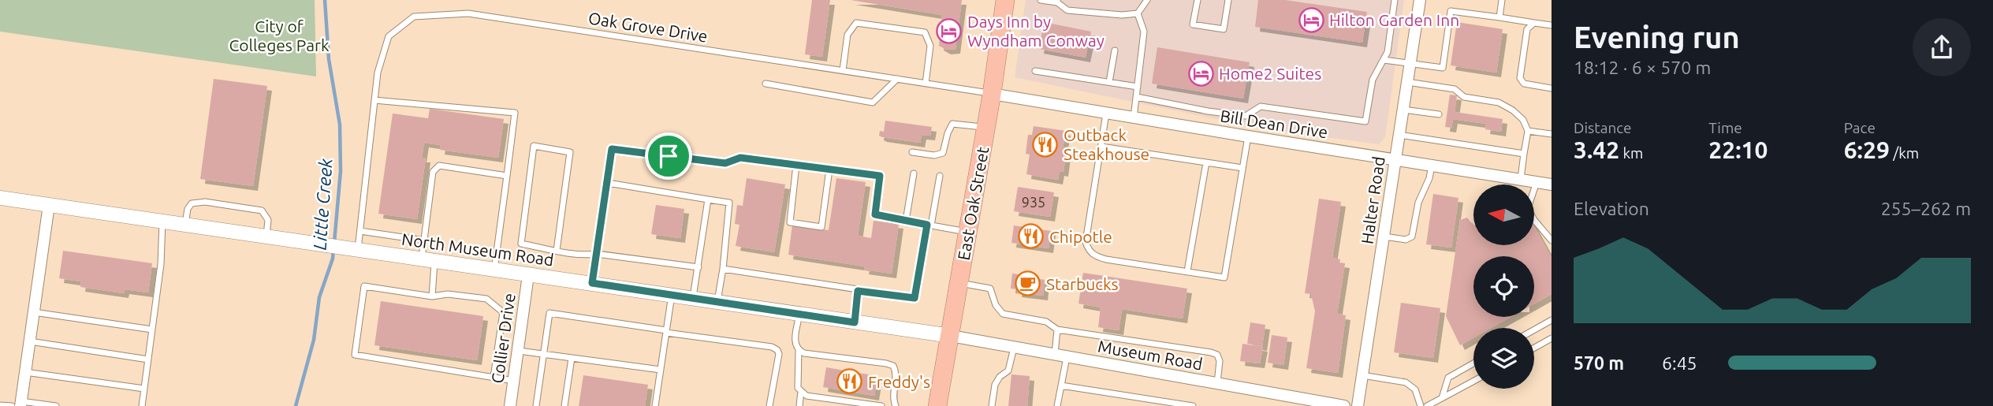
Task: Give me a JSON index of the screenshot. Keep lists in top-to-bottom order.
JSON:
{
  "streets": {
    "highway": ["East Oak Street"],
    "street": [
      "Bill Dean Drive",
      "Halter Road",
      "North Museum Road",
      "Collier Drive",
      "Museum Road"
    ],
    "lane": ["Oak Grove Drive"]
  },
  "crossings": [
    ["Oak Grove Drive", "Bill Dean Drive"],
    ["Oak Grove Drive", "East Oak Street"],
    ["Oak Grove Drive", "North Museum Road"],
    ["Bill Dean Drive", "Halter Road"],
    ["Bill Dean Drive", "East Oak Street"],
    ["East Oak Street", "North Museum Road"],
    ["East Oak Street", "Museum Road"],
    ["North Museum Road", "Collier Drive"],
    ["North Museum Road", "Museum Road"]
  ],
  "water": ["Little Creek"],
  "parks": ["City of Colleges Park"],
  "places": {
    "hotel": ["Hilton Garden Inn", "Days Inn by Wyndham Conway", "Home2 Suites"],
    "restaurant": ["Outback Steakhouse", "Chipotle", "Freddy's"],
    "cafe": ["Starbucks"]
  },
  "house_numbers": ["935"],
  "north": "left",
  "page": {
    "heading": ["Evening run", "18:12 · 6 × 570 m"],
    "stats": [
      ["Distance", "3.42 km"],
      ["Time", "22:10"],
      ["Pace", "6:29 /km"]
    ],
    "chart": ["Elevation", "255–262 m"],
    "list": [
      {
        "name": "570 m",
        "note": "6:45"
      }
    ]
  }
}
